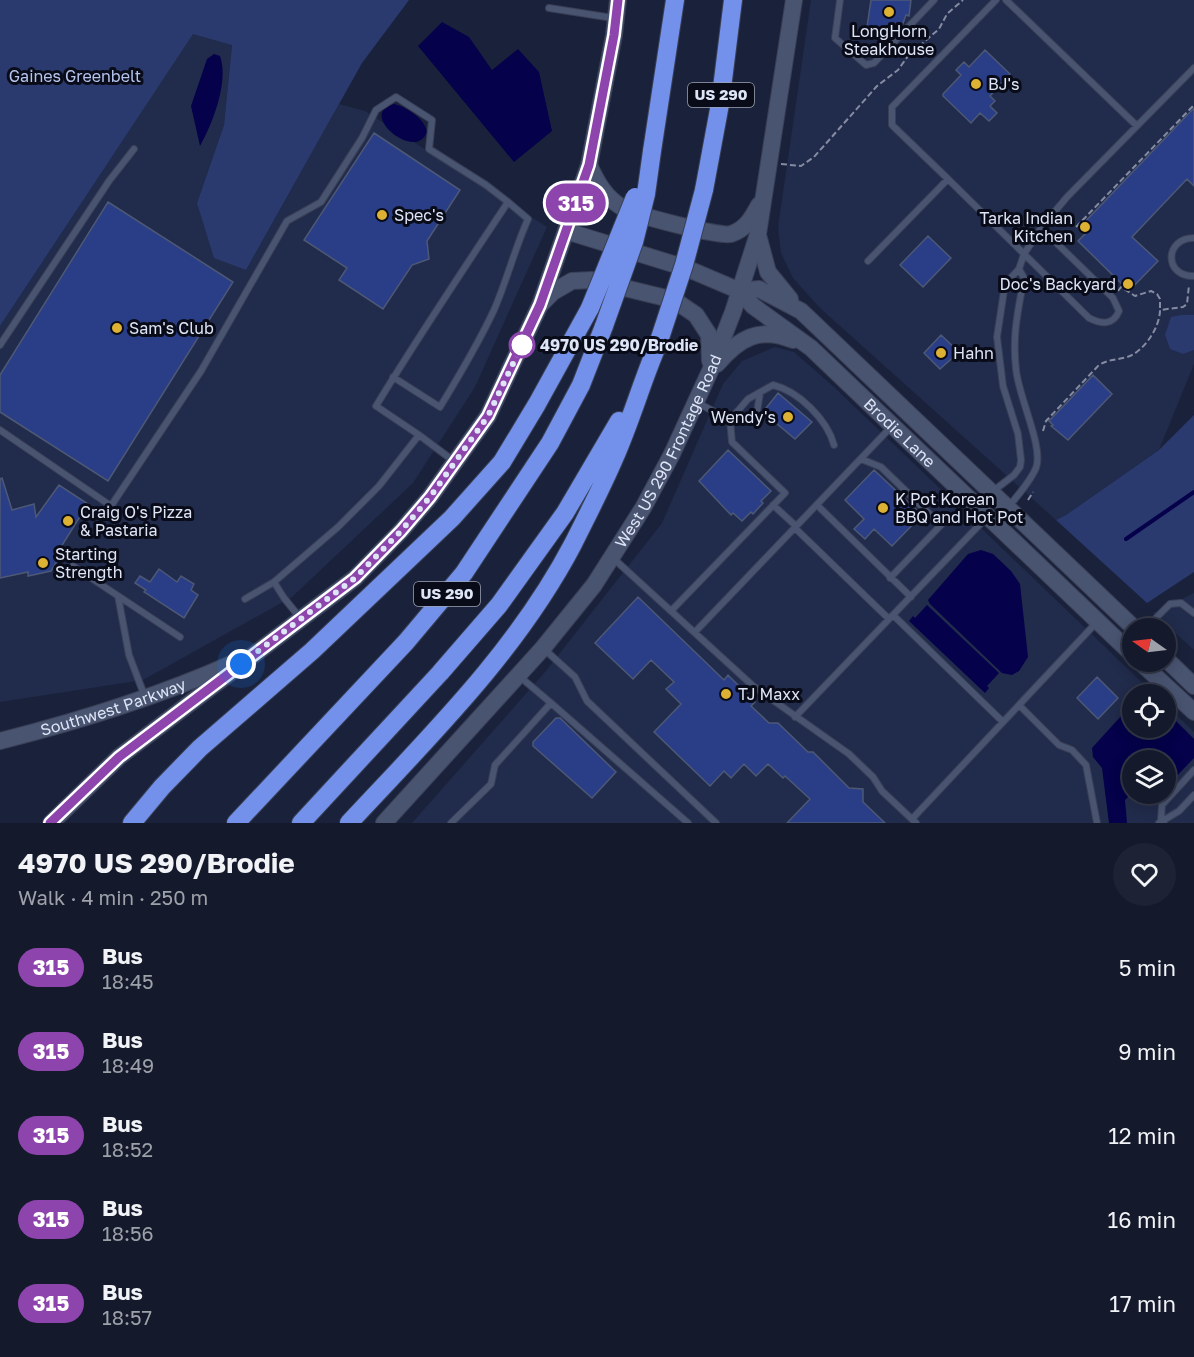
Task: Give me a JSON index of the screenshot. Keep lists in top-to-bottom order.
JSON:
{
  "streets": {
    "highway": ["US 290"],
    "main road": ["Brodie Lane", "West US 290 Frontage Road", "Southwest Parkway"]
  },
  "crossings": [
    ["Brodie Lane", "West US 290 Frontage Road"]
  ],
  "parks": ["Gaines Greenbelt"],
  "places": [
    "LongHorn Steakhouse",
    "BJ's",
    "Spec's",
    "Tarka Indian Kitchen",
    "Doc's Backyard",
    "Sam's Club",
    "4970 US 290/Brodie",
    "Hahn",
    "Wendy's",
    "K Pot Korean BBQ and Hot Pot",
    "Craig O's Pizza & Pastaria",
    "Starting Strength",
    "TJ Maxx"
  ],
  "lines": ["bus line 315"],
  "north": "left",
  "page": {
    "on_map": "315",
    "heading": ["4970 US 290/Brodie", "Walk · 4 min · 250 m"],
    "list": [
      {
        "mark": "315",
        "name": "Bus",
        "note": "18:45",
        "value": "5 min"
      },
      {
        "mark": "315",
        "name": "Bus",
        "note": "18:49",
        "value": "9 min"
      },
      {
        "mark": "315",
        "name": "Bus",
        "note": "18:52",
        "value": "12 min"
      },
      {
        "mark": "315",
        "name": "Bus",
        "note": "18:56",
        "value": "16 min"
      },
      {
        "mark": "315",
        "name": "Bus",
        "note": "18:57",
        "value": "17 min"
      }
    ]
  }
}
